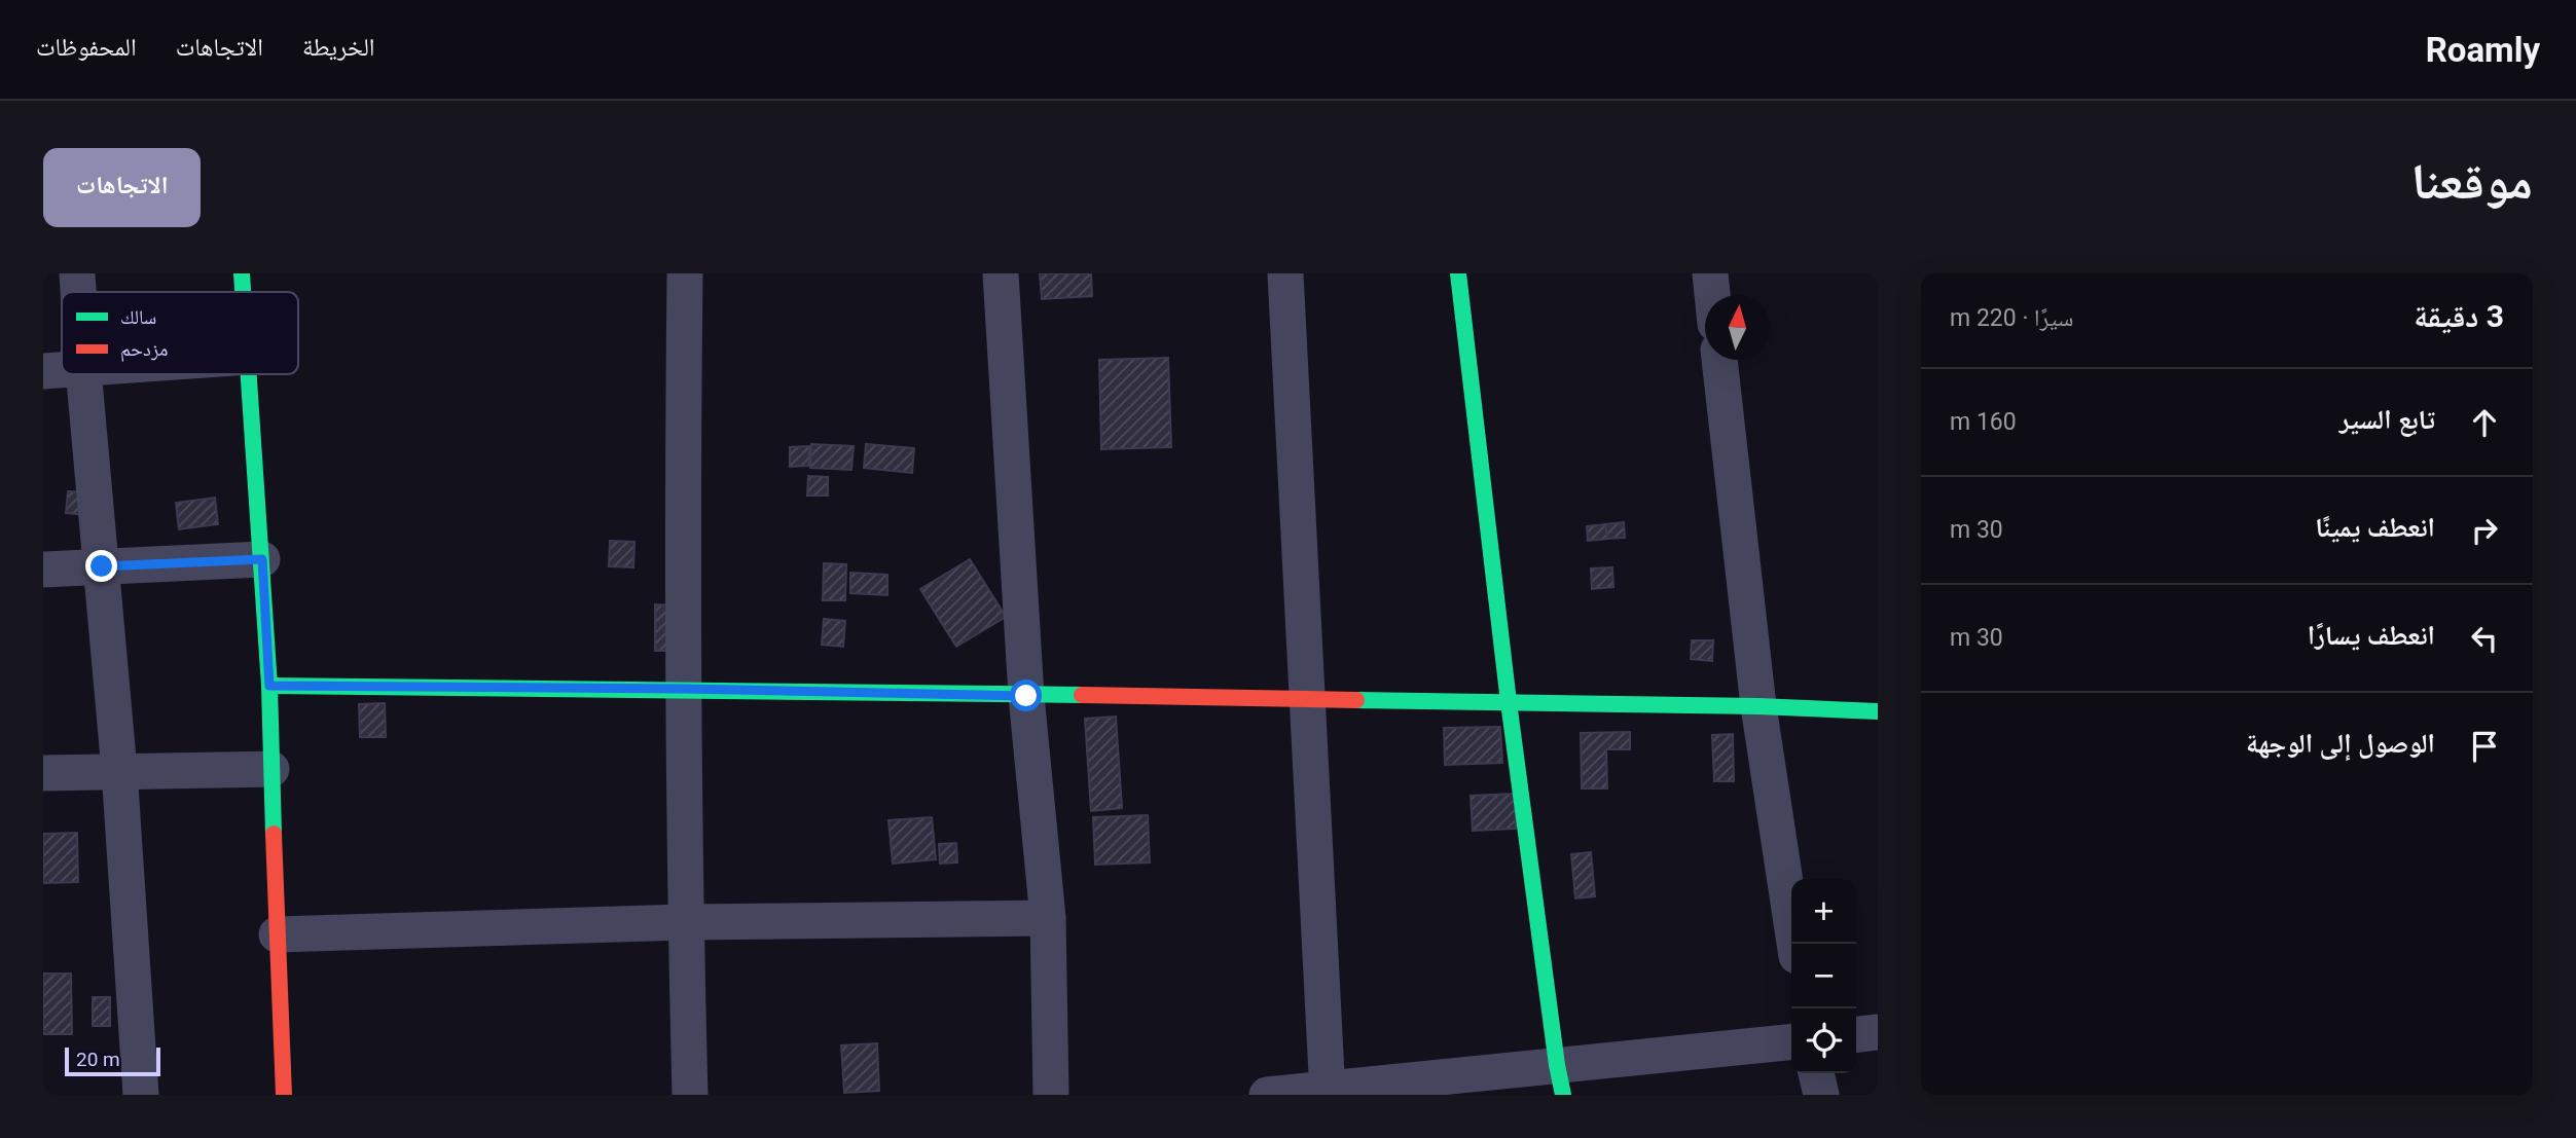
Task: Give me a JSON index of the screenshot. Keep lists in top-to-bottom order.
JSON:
{
  "legend": ["سالك", "مزدحم"],
  "scale_bar": "20 m",
  "north": "top",
  "page": {
    "header": "Roamly",
    "nav": ["الخريطة", "الاتجاهات", "المحفوظات"],
    "title": "موقعنا",
    "buttons": "الاتجاهات",
    "heading": ["3 دقيقة", "سيرًا · 220 m"],
    "list": [
      ["تابع السير", "160 m"],
      ["انعطف يمينًا", "30 m"],
      ["انعطف يسارًا", "30 m"],
      "الوصول إلى الوجهة"
    ],
    "map_buttons": ["+", "−"],
    "scale": "20 m"
  }
}
